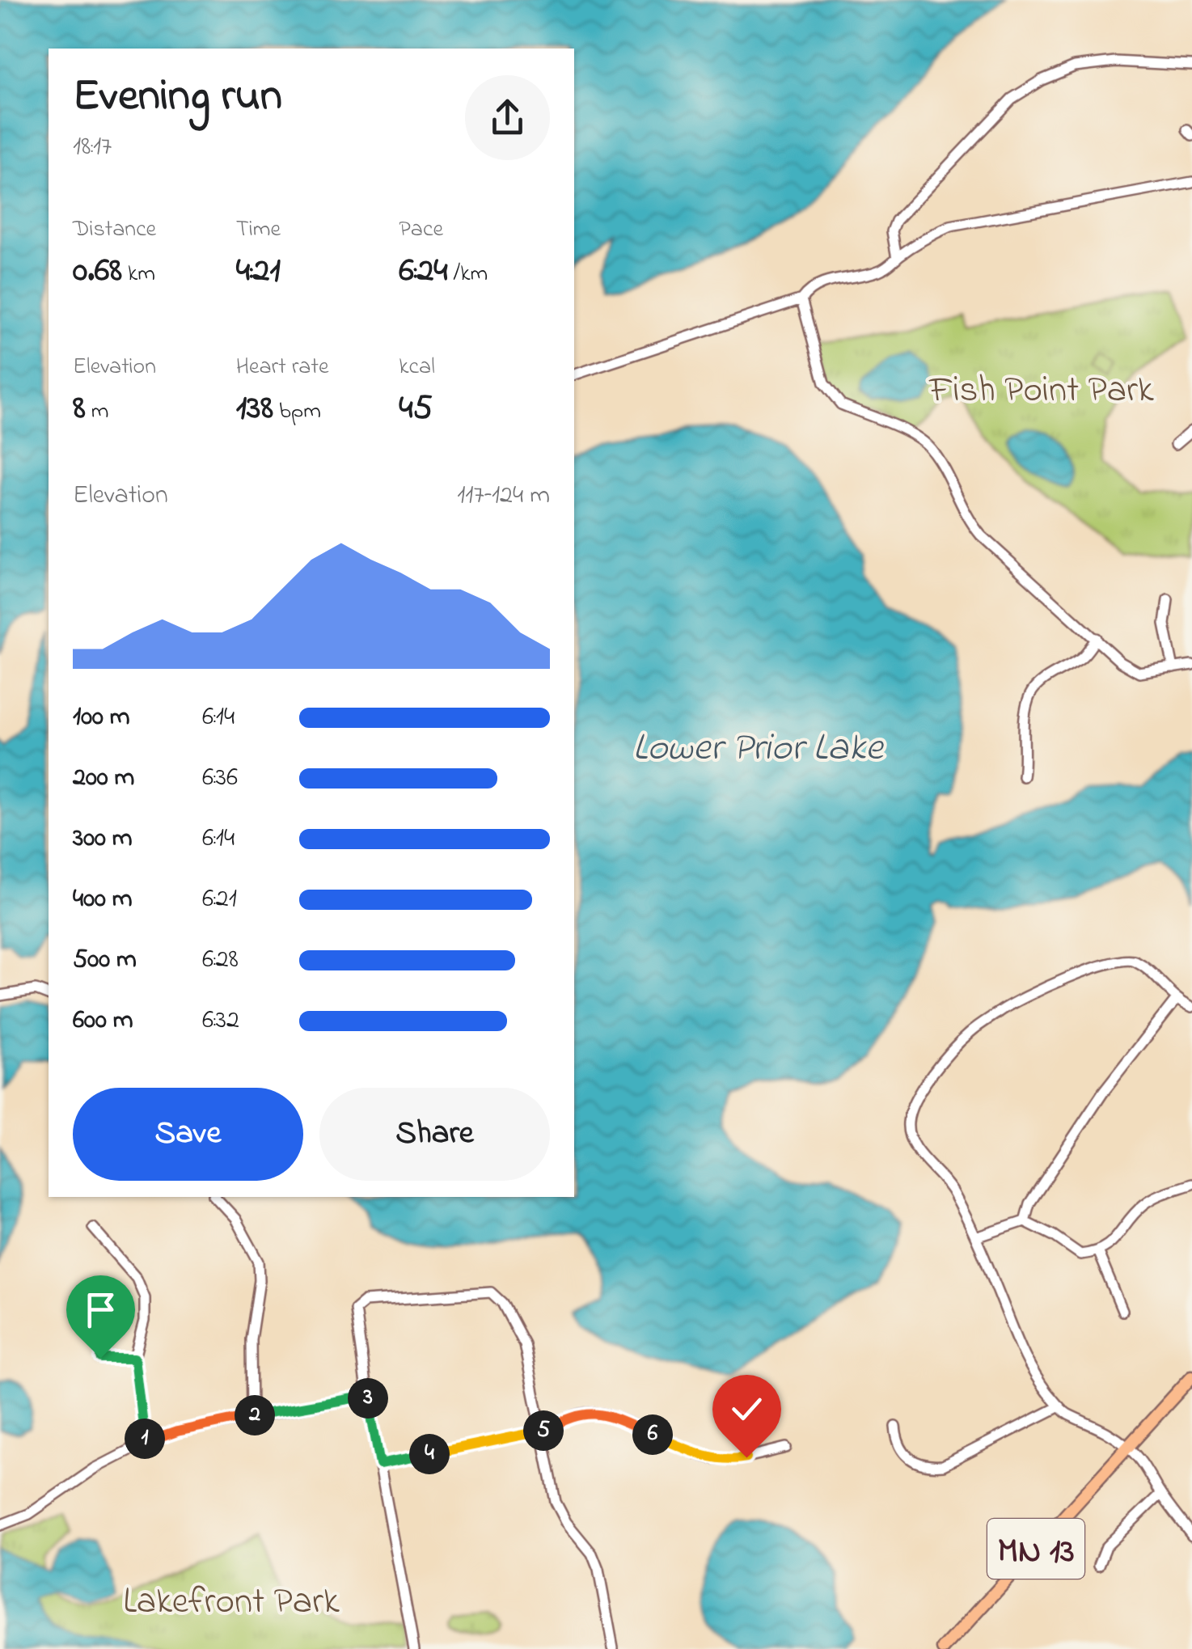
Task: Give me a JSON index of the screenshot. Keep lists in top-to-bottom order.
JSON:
{
  "streets": {
    "main road": ["MN 13"]
  },
  "water": ["Lower Prior Lake"],
  "parks": ["Fish Point Park", "Lakefront Park"],
  "page": {
    "heading": ["Evening run", "18:17"],
    "stats": [
      ["Distance", "0.68 km"],
      ["Time", "4:21"],
      ["Pace", "6:24 /km"],
      ["Elevation", "8 m"],
      ["Heart rate", "138 bpm"],
      ["kcal", "45"]
    ],
    "chart": ["Elevation", "117–124 m"],
    "list": [
      {
        "name": "100 m",
        "note": "6:14"
      },
      {
        "name": "200 m",
        "note": "6:36"
      },
      {
        "name": "300 m",
        "note": "6:14"
      },
      {
        "name": "400 m",
        "note": "6:21"
      },
      {
        "name": "500 m",
        "note": "6:28"
      },
      {
        "name": "600 m",
        "note": "6:32"
      }
    ],
    "buttons": ["Save", "Share"],
    "pins": [
      "3",
      "2",
      "5",
      "6",
      "1",
      "4"
    ]
  }
}
